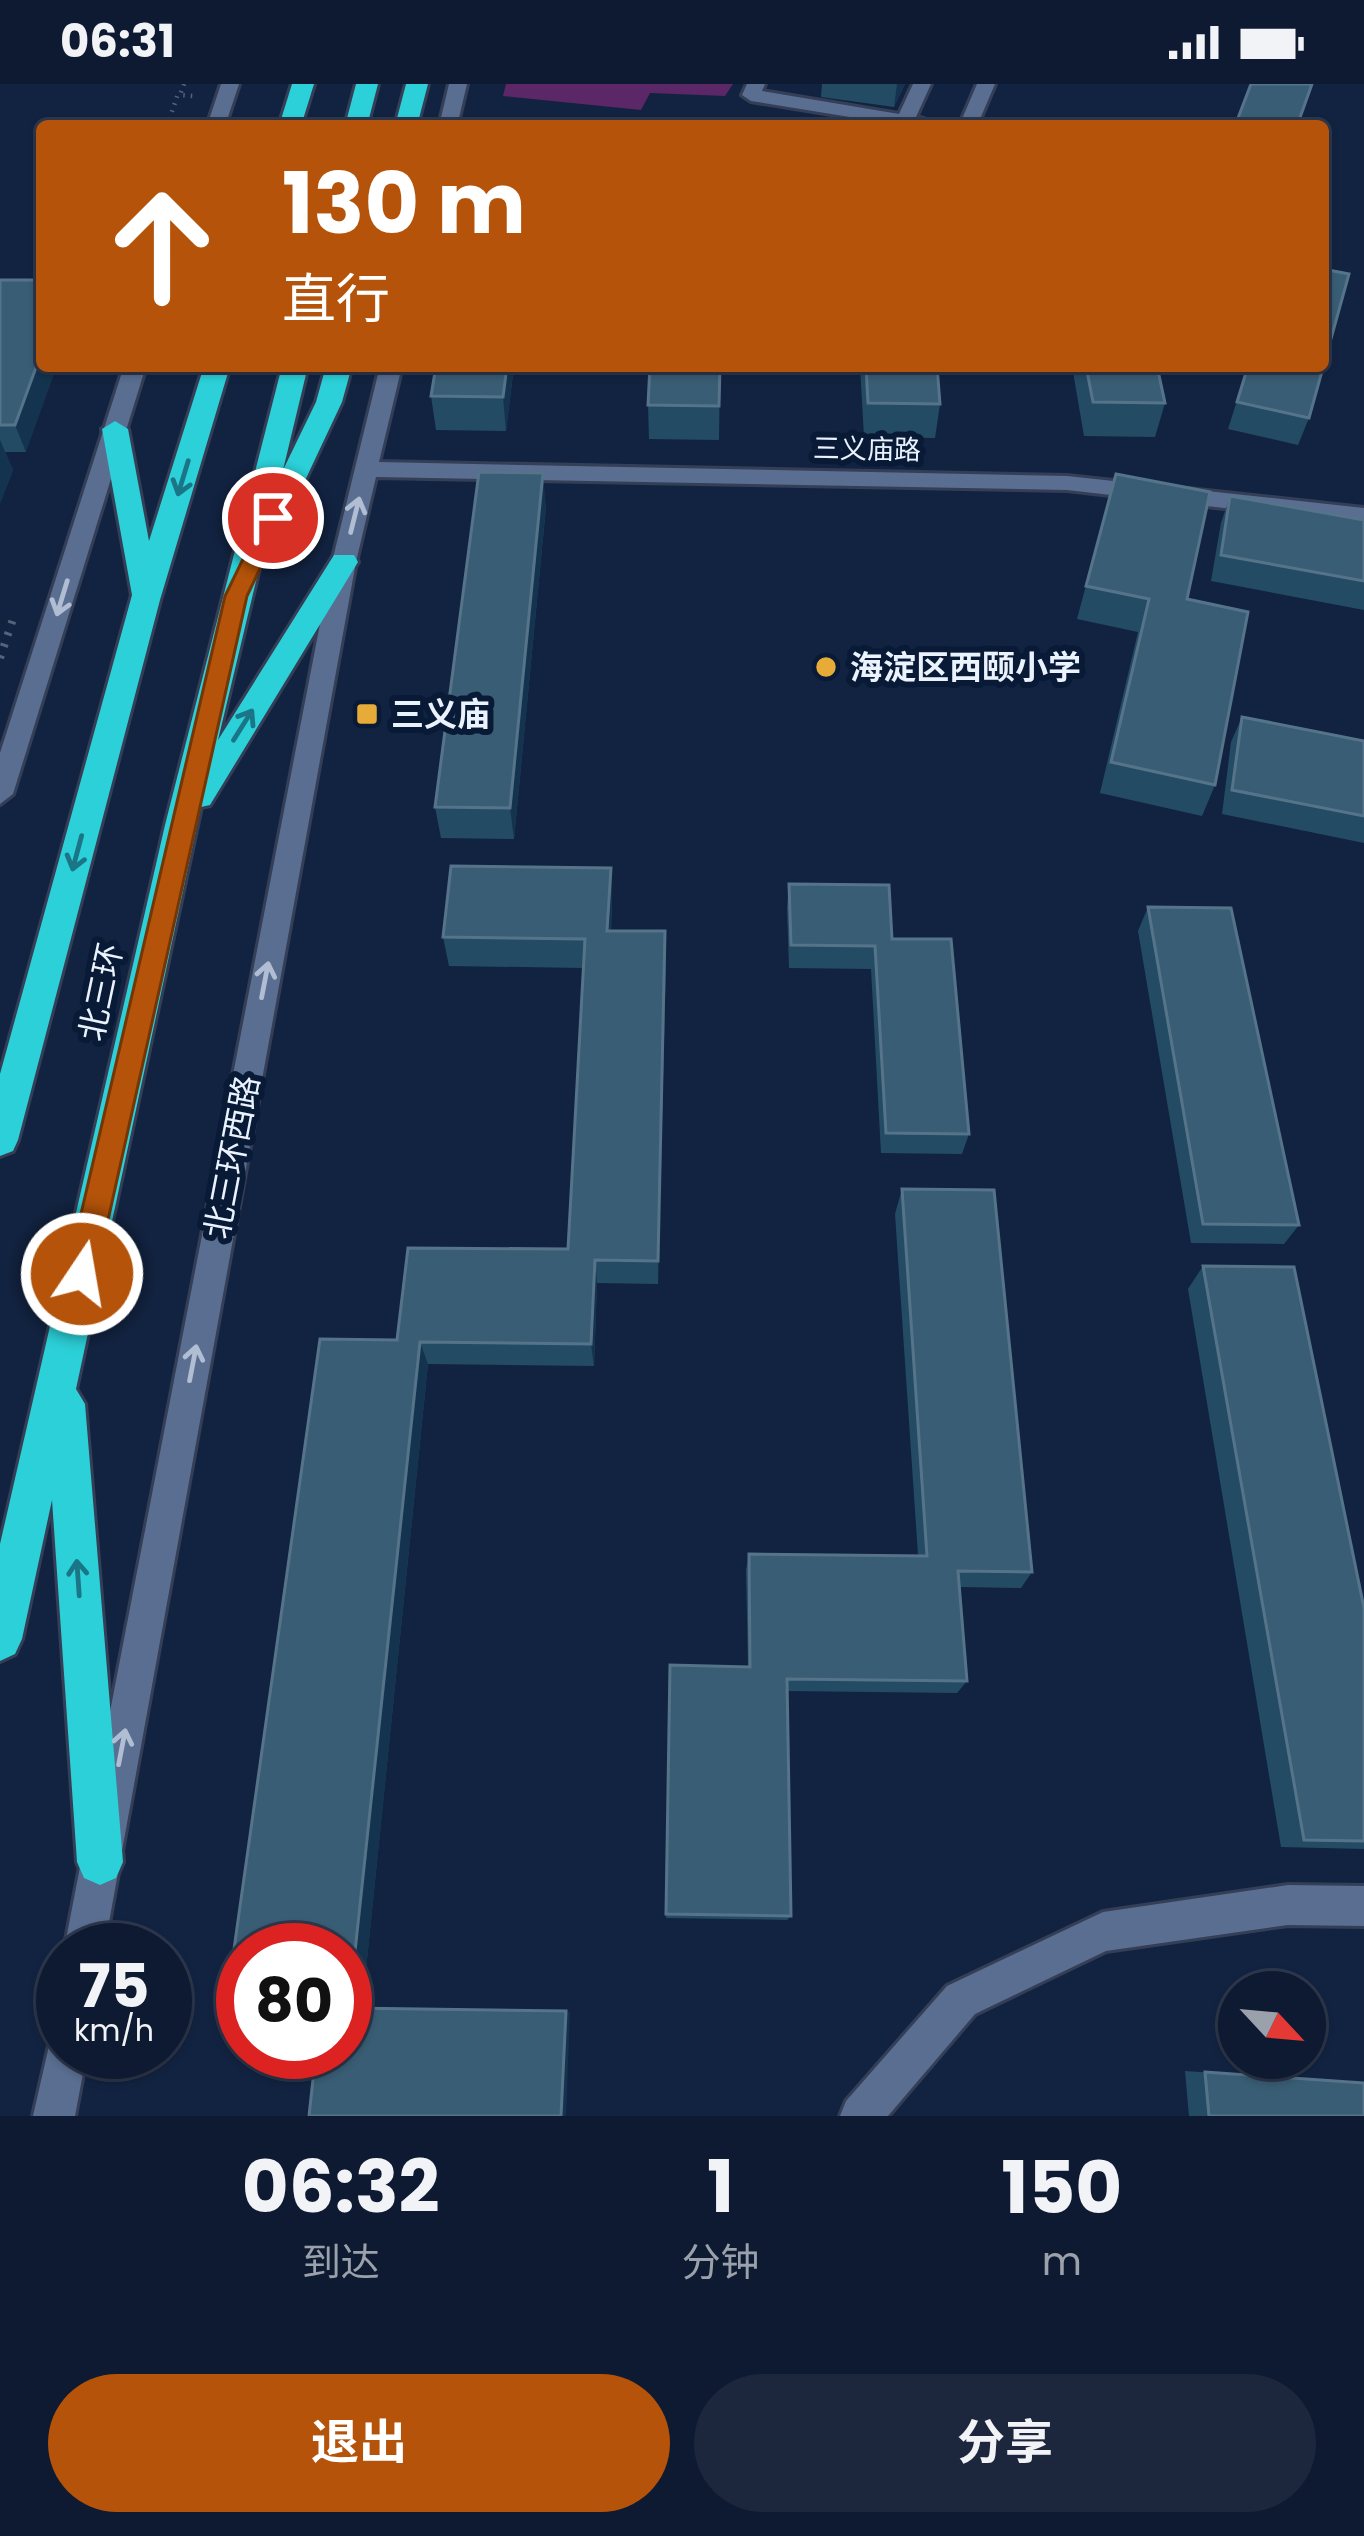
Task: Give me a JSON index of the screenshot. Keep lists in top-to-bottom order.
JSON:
{
  "streets": {
    "highway": ["北三环"],
    "street": ["三义庙路", "北三环西路"]
  },
  "crossings": [
    ["三义庙路", "北三环西路"]
  ],
  "one_way": ["北三环西路"],
  "places": {
    "other": ["海淀区西颐小学"],
    "transit": ["三义庙"]
  },
  "north": "bottom right",
  "page": {
    "status": "06:31",
    "turn": ["130 m", "直行"],
    "speed": "75 km/h",
    "limit": "80",
    "eta": [
      "06:32",
      "到达",
      "1",
      "分钟",
      "150",
      "m"
    ],
    "buttons": ["退出", "分享"]
  }
}
